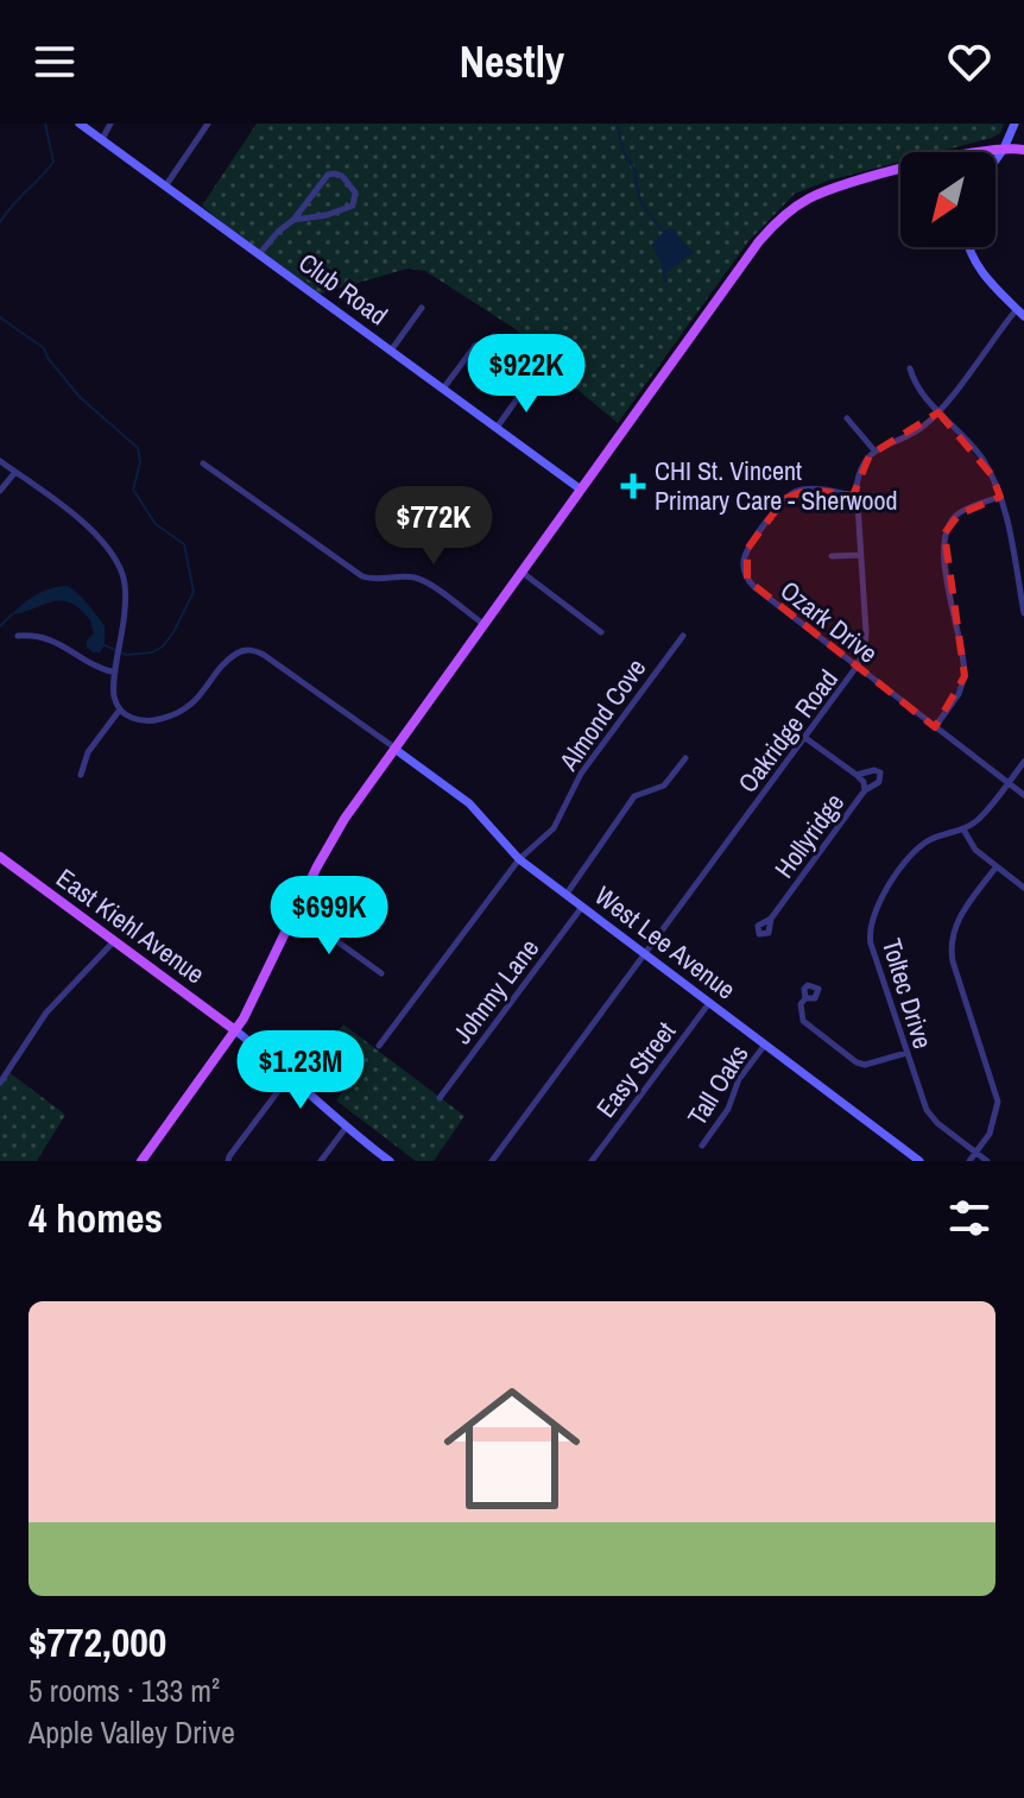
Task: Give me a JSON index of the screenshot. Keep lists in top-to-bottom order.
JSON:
{
  "streets": {
    "main road": ["East Kiehl Avenue"],
    "street": [
      "Club Road",
      "Ozark Drive",
      "Almond Cove",
      "Oakridge Road",
      "Hollyridge",
      "West Lee Avenue",
      "Johnny Lane",
      "Toltec Drive",
      "Easy Street",
      "Tall Oaks"
    ]
  },
  "crossings": [
    ["Ozark Drive", "Oakridge Road"],
    ["Ozark Drive", "Toltec Drive"],
    ["Almond Cove", "West Lee Avenue"],
    ["Oakridge Road", "West Lee Avenue"],
    ["West Lee Avenue", "Johnny Lane"],
    ["West Lee Avenue", "Easy Street"],
    ["West Lee Avenue", "Tall Oaks"]
  ],
  "places": {
    "health": ["CHI St. Vincent Primary Care - Sherwood"]
  },
  "north": "bottom left",
  "page": {
    "header": "Nestly",
    "price": [
      "$922K",
      "$772K",
      "$699K",
      "$1.23M"
    ],
    "heading": "4 homes",
    "list": [
      {
        "name": "$772,000",
        "note": "5 rooms · 133 m² · Apple Valley Drive"
      }
    ]
  }
}
